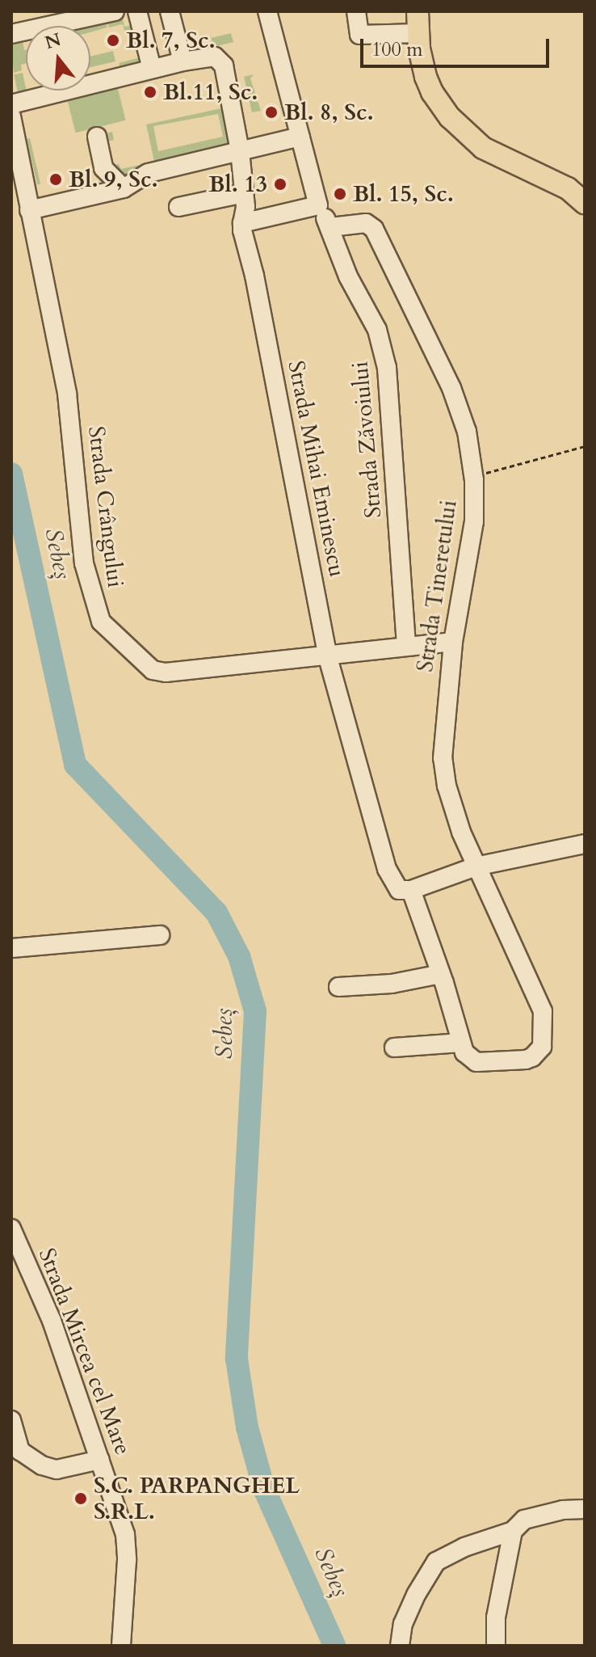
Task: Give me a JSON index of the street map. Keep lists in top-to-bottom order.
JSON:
{
  "streets": {
    "street": [
      "Strada Zăvoiului",
      "Strada Mihai Eminescu",
      "Strada Crângului",
      "Strada Tineretului",
      "Strada Mircea cel Mare"
    ]
  },
  "crossings": [
    ["Strada Zăvoiului", "Strada Crângului"],
    ["Strada Zăvoiului", "Strada Tineretului"],
    ["Strada Mihai Eminescu", "Strada Crângului"],
    ["Strada Crângului", "Strada Tineretului"]
  ],
  "water": ["Sebeș"],
  "places": [
    "Bl. 7, Sc.",
    "Bl.11, Sc.",
    "Bl. 8, Sc.",
    "Bl. 9, Sc.",
    "Bl. 13",
    "Bl. 15, Sc.",
    "S.C. PARPANGHEL S.R.L."
  ],
  "scale_bar": "100 m",
  "north": "top"
}
